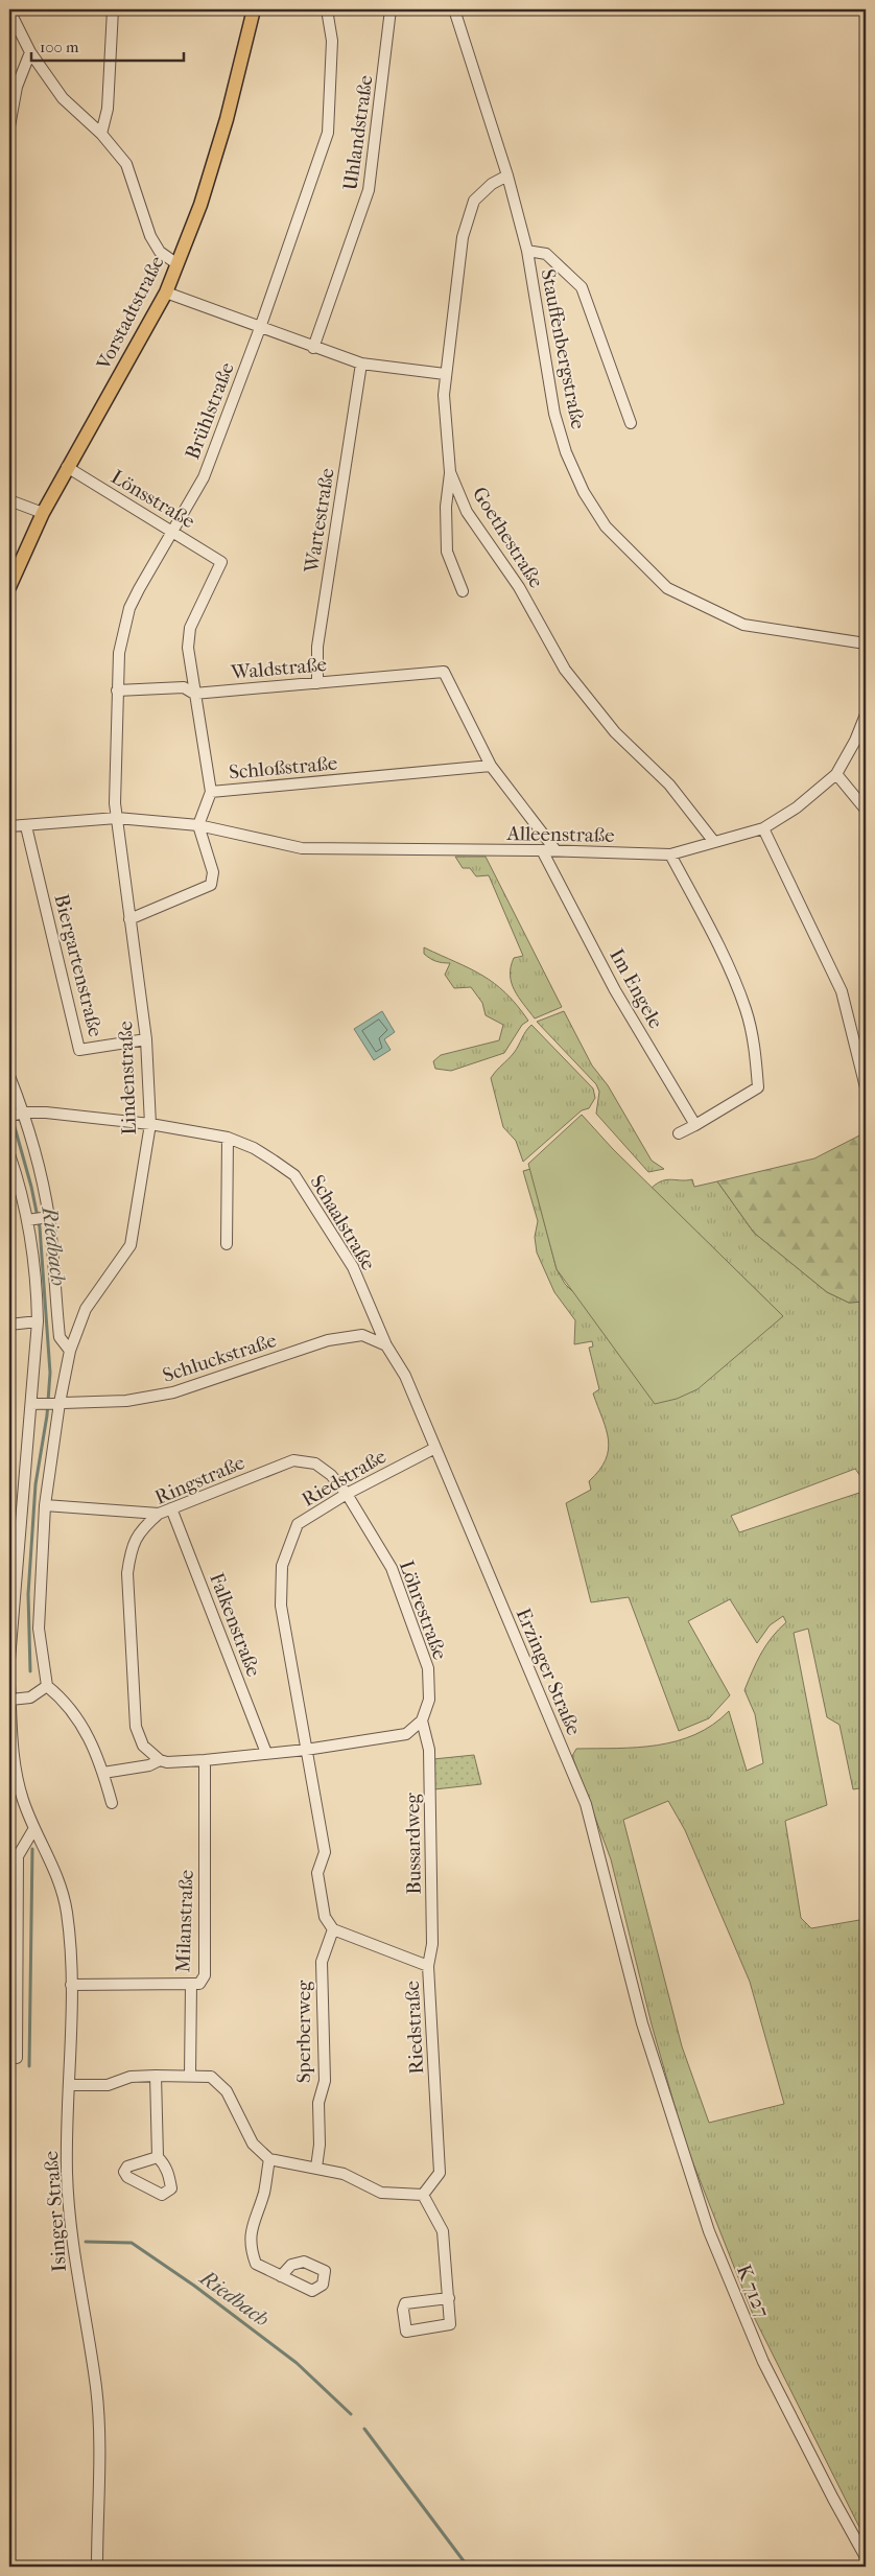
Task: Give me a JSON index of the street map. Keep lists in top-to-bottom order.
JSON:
{
  "streets": {
    "main road": ["Vorstadtstraße"],
    "street": [
      "Uhlandstraße",
      "Stauffenbergstraße",
      "Brühlstraße",
      "Lönsstraße",
      "Wartestraße",
      "Goethestraße",
      "Waldstraße",
      "Schloßstraße",
      "Alleenstraße",
      "Biergartenstraße",
      "Im Engele",
      "Lindenstraße",
      "Schaalstraße",
      "Schluckstraße",
      "Riedstraße",
      "Ringstraße",
      "Löhrestraße",
      "Falkenstraße",
      "Erzinger Straße",
      "Bussardweg",
      "Milanstraße",
      "Sperberweg",
      "Isinger Straße",
      "K 7127"
    ]
  },
  "crossings": [
    ["Vorstadtstraße", "Lönsstraße"],
    ["Stauffenbergstraße", "Goethestraße"],
    ["Brühlstraße", "Lönsstraße"],
    ["Brühlstraße", "Waldstraße"],
    ["Brühlstraße", "Lindenstraße"],
    ["Lönsstraße", "Waldstraße"],
    ["Wartestraße", "Waldstraße"],
    ["Goethestraße", "Alleenstraße"],
    ["Waldstraße", "Schloßstraße"],
    ["Schloßstraße", "Alleenstraße"],
    ["Alleenstraße", "Im Engele"],
    ["Biergartenstraße", "Lindenstraße"],
    ["Lindenstraße", "Schaalstraße"],
    ["Lindenstraße", "Schluckstraße"],
    ["Schaalstraße", "Schluckstraße"],
    ["Schaalstraße", "Erzinger Straße"],
    ["Schluckstraße", "Erzinger Straße"],
    ["Riedstraße", "Ringstraße"],
    ["Riedstraße", "Löhrestraße"],
    ["Riedstraße", "Erzinger Straße"],
    ["Riedstraße", "Bussardweg"],
    ["Riedstraße", "Sperberweg"],
    ["Ringstraße", "Löhrestraße"],
    ["Ringstraße", "Falkenstraße"],
    ["Löhrestraße", "Bussardweg"],
    ["Erzinger Straße", "K 7127"]
  ],
  "water": ["Riedbach"],
  "scale_bar": "100 m"
}
